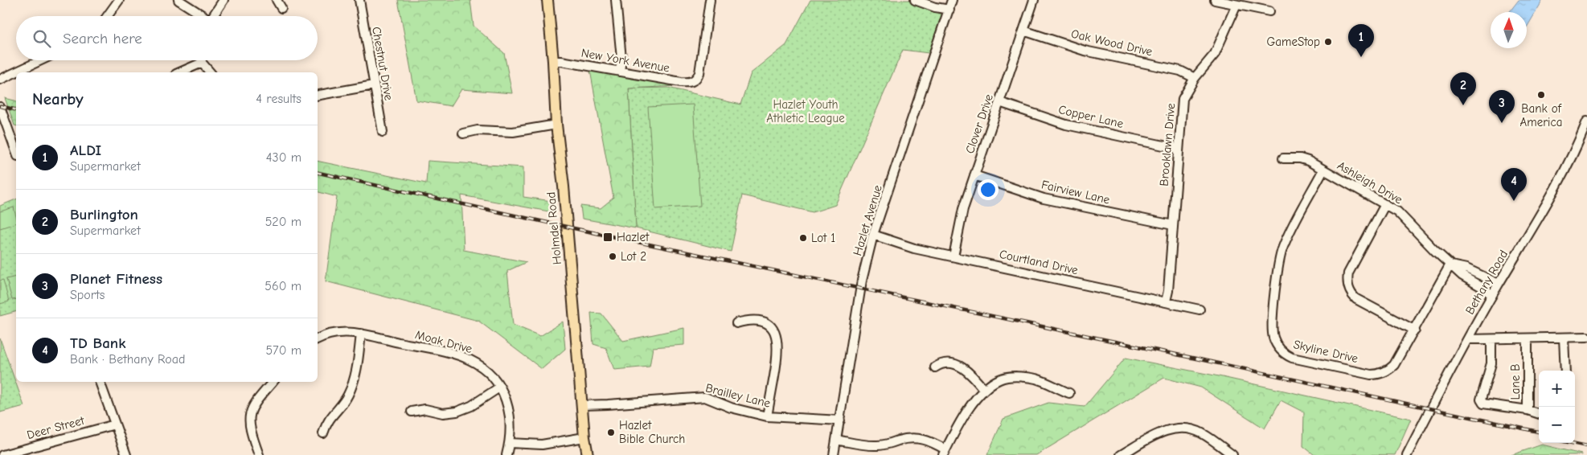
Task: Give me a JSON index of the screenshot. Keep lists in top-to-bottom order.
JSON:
{
  "streets": {
    "main road": ["Holmdel Road"],
    "street": [
      "Oak Wood Drive",
      "New York Avenue",
      "Chestnut Drive",
      "Copper Lane",
      "Clover Drive",
      "Brooklawn Drive",
      "Ashleigh Drive",
      "Fairview Lane",
      "Hazlet Avenue",
      "Courtland Drive",
      "Bethany Road",
      "Moak Drive",
      "Skyline Drive",
      "Lane B",
      "Brailley Lane",
      "Deer Street"
    ]
  },
  "crossings": [
    ["Oak Wood Drive", "Clover Drive"],
    ["Oak Wood Drive", "Brooklawn Drive"],
    ["New York Avenue", "Holmdel Road"],
    ["Copper Lane", "Clover Drive"],
    ["Copper Lane", "Brooklawn Drive"],
    ["Clover Drive", "Fairview Lane"],
    ["Clover Drive", "Courtland Drive"],
    ["Brooklawn Drive", "Fairview Lane"],
    ["Brooklawn Drive", "Courtland Drive"],
    ["Ashleigh Drive", "Bethany Road"],
    ["Ashleigh Drive", "Skyline Drive"],
    ["Hazlet Avenue", "Courtland Drive"],
    ["Hazlet Avenue", "Brailley Lane"],
    ["Holmdel Road", "Brailley Lane"]
  ],
  "parks": ["Hazlet Youth Athletic League"],
  "places": {
    "other": [
      "GameStop",
      "Bank of America",
      "Lot 1",
      "Lot 2",
      "Hazlet Bible Church"
    ],
    "transit": ["Hazlet"]
  },
  "north": "top",
  "page": {
    "search": "Search here",
    "pins": [
      "1",
      "2",
      "3",
      "4"
    ],
    "heading": ["Nearby", "4 results"],
    "list": [
      {
        "mark": "1",
        "name": "ALDI",
        "note": "Supermarket",
        "value": "430 m"
      },
      {
        "mark": "2",
        "name": "Burlington",
        "note": "Supermarket",
        "value": "520 m"
      },
      {
        "mark": "3",
        "name": "Planet Fitness",
        "note": "Sports",
        "value": "560 m"
      },
      {
        "mark": "4",
        "name": "TD Bank",
        "note": "Bank · Bethany Road",
        "value": "570 m"
      }
    ],
    "map_buttons": ["+", "−"]
  }
}
